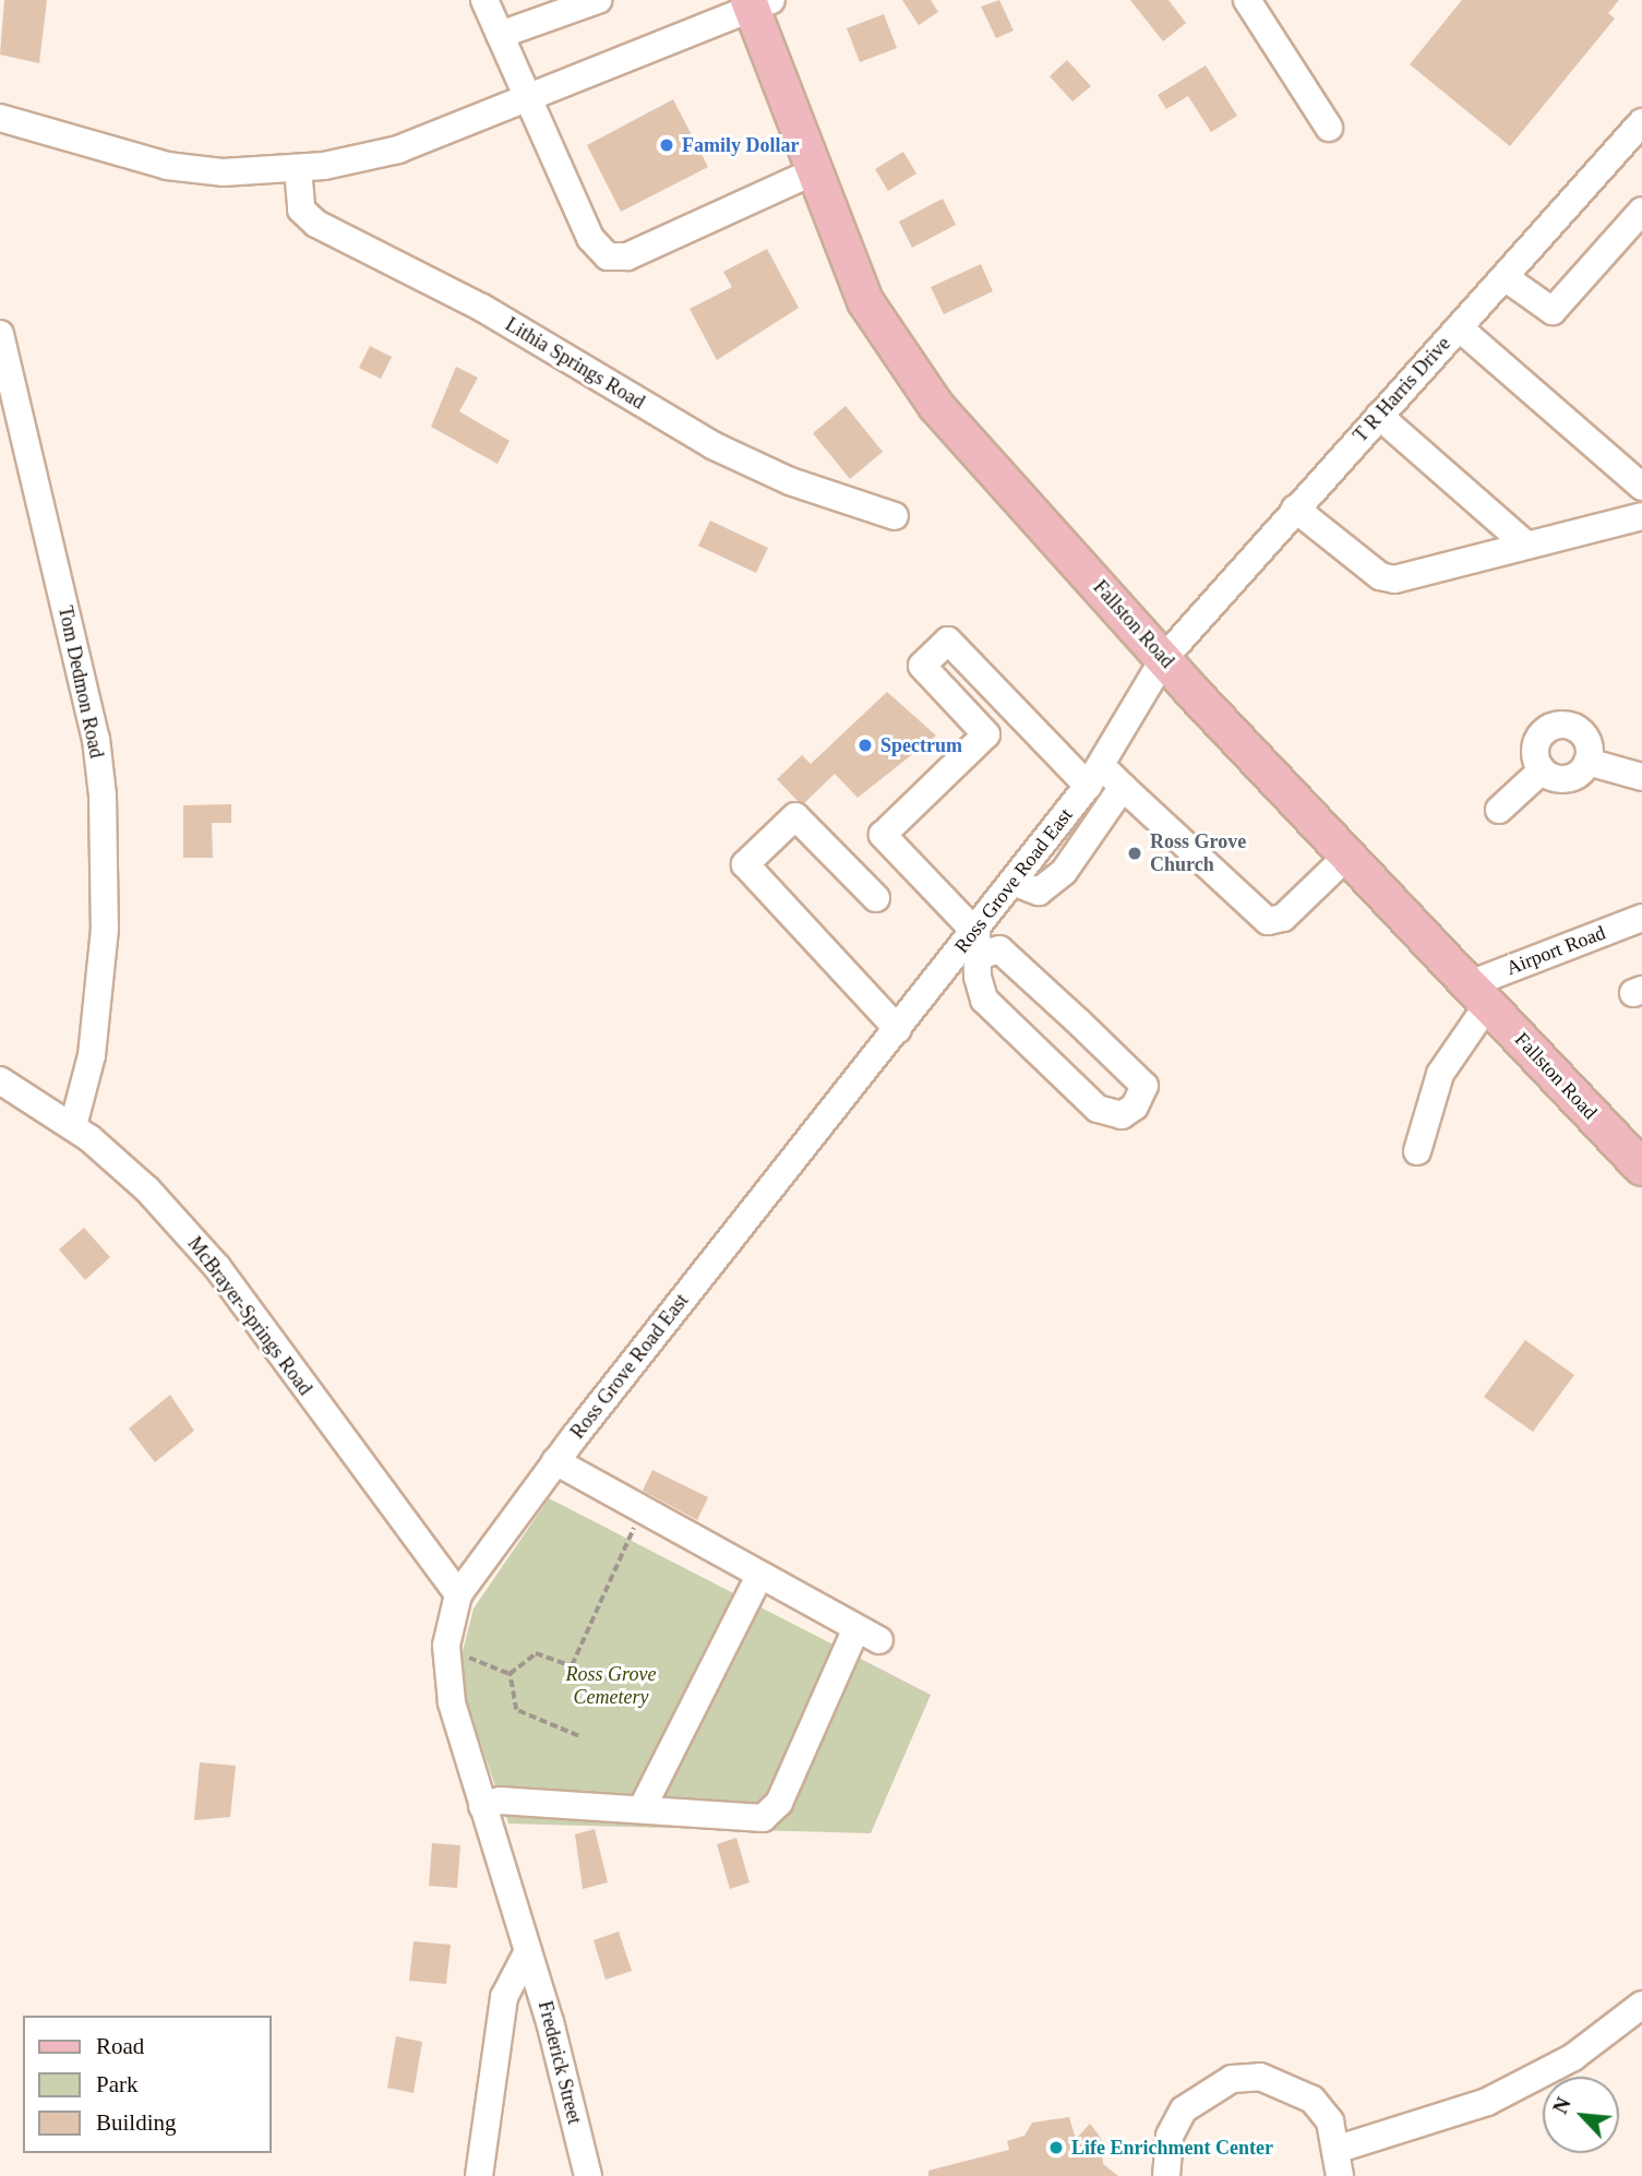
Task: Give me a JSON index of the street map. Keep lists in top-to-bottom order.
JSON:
{
  "streets": {
    "main road": ["Fallston Road"],
    "street": [
      "Lithia Springs Road",
      "T R Harris Drive",
      "Tom Dedmon Road",
      "Ross Grove Road East",
      "Airport Road",
      "McBrayer-Springs Road",
      "Frederick Street"
    ]
  },
  "crossings": [
    ["T R Harris Drive", "Fallston Road"],
    ["T R Harris Drive", "Ross Grove Road East"],
    ["Fallston Road", "Ross Grove Road East"],
    ["Fallston Road", "Airport Road"],
    ["Tom Dedmon Road", "McBrayer-Springs Road"],
    ["Ross Grove Road East", "McBrayer-Springs Road"],
    ["Ross Grove Road East", "Frederick Street"]
  ],
  "parks": ["Ross Grove Cemetery"],
  "places": [
    "Family Dollar",
    "Spectrum",
    "Ross Grove Church",
    "Life Enrichment Center"
  ],
  "legend": ["Road", "Park", "Building"],
  "north": "top left"
}
